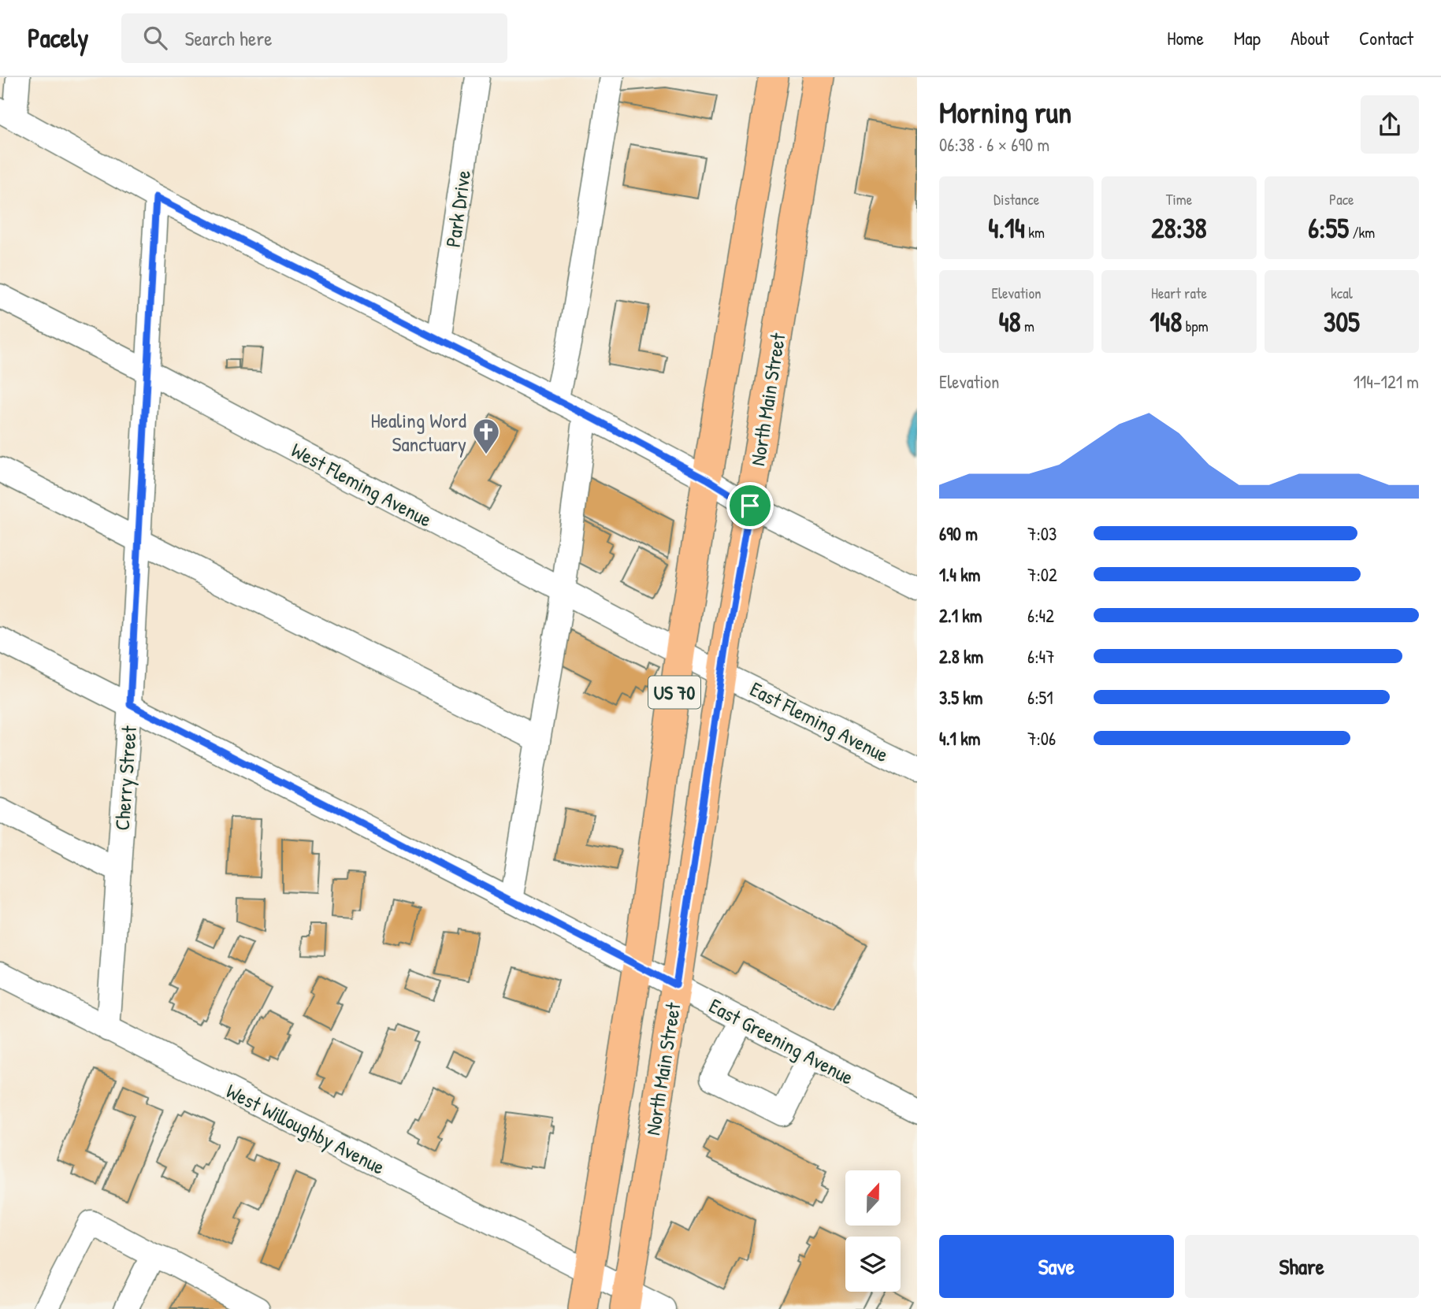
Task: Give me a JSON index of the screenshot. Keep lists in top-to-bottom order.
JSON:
{
  "streets": {
    "main road": ["North Main Street", "US 70"],
    "street": [
      "Park Drive",
      "West Fleming Avenue",
      "East Fleming Avenue",
      "Cherry Street",
      "East Greening Avenue",
      "West Willoughby Avenue"
    ]
  },
  "crossings": [
    ["North Main Street", "West Fleming Avenue"],
    ["North Main Street", "East Fleming Avenue"],
    ["North Main Street", "East Greening Avenue"],
    ["North Main Street", "West Willoughby Avenue"],
    ["West Fleming Avenue", "East Fleming Avenue"],
    ["West Fleming Avenue", "Cherry Street"],
    ["Cherry Street", "East Greening Avenue"],
    ["Cherry Street", "West Willoughby Avenue"]
  ],
  "places": {
    "church": ["Healing Word Sanctuary"]
  },
  "north": "top",
  "page": {
    "header": "Pacely",
    "search": "Search here",
    "nav": [
      "Home",
      "Map",
      "About",
      "Contact"
    ],
    "heading": ["Morning run", "06:38 · 6 × 690 m"],
    "stats": [
      ["Distance", "4.14 km"],
      ["Time", "28:38"],
      ["Pace", "6:55 /km"],
      ["Elevation", "48 m"],
      ["Heart rate", "148 bpm"],
      ["kcal", "305"]
    ],
    "chart": ["Elevation", "114–121 m"],
    "list": [
      {
        "name": "690 m",
        "note": "7:03"
      },
      {
        "name": "1.4 km",
        "note": "7:02"
      },
      {
        "name": "2.1 km",
        "note": "6:42"
      },
      {
        "name": "2.8 km",
        "note": "6:47"
      },
      {
        "name": "3.5 km",
        "note": "6:51"
      },
      {
        "name": "4.1 km",
        "note": "7:06"
      }
    ],
    "buttons": ["Save", "Share"]
  }
}
